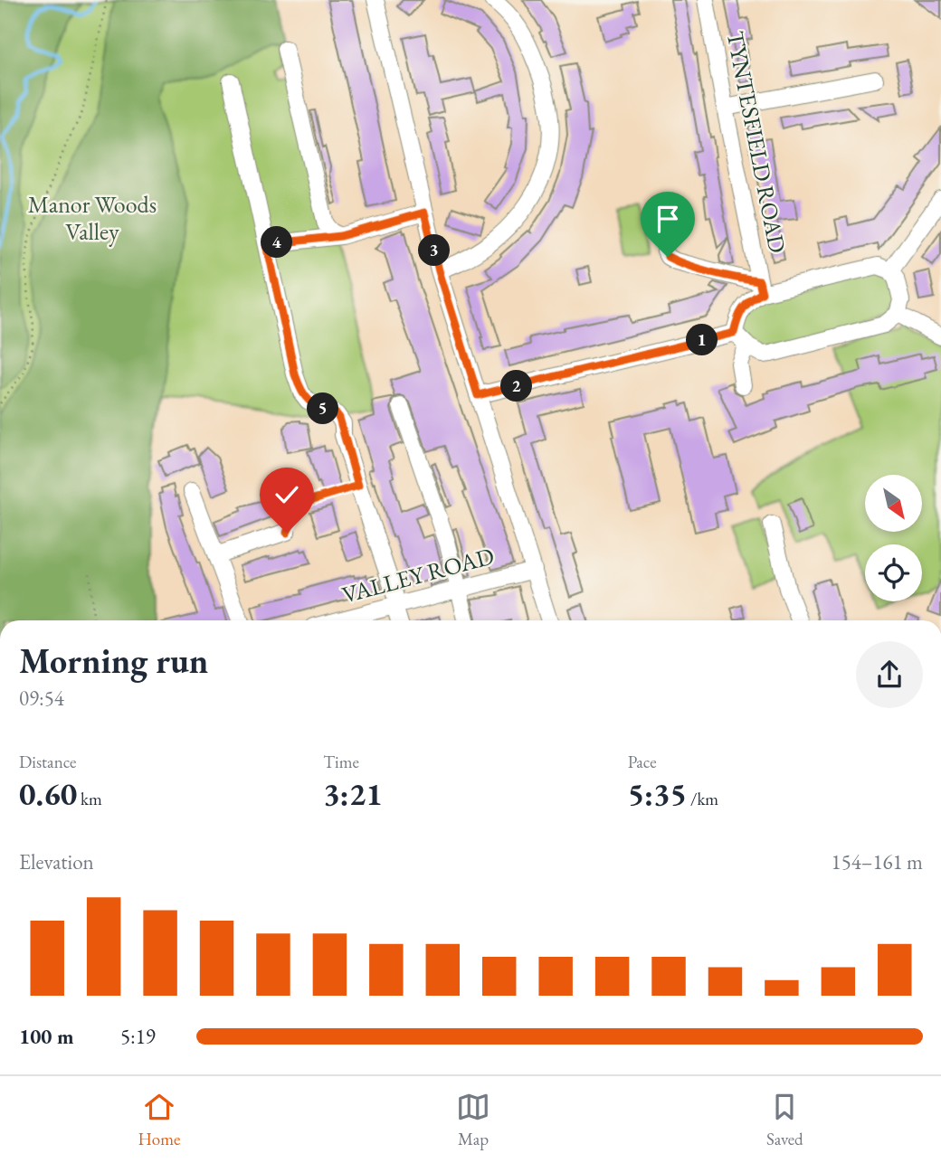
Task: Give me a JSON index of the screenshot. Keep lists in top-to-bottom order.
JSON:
{
  "streets": {
    "street": ["TYNTESFIELD ROAD", "VALLEY ROAD"]
  },
  "parks": ["Manor Woods Valley"],
  "north": "bottom right",
  "page": {
    "pins": [
      "4",
      "3",
      "1",
      "2",
      "5"
    ],
    "heading": ["Morning run", "09:54"],
    "stats": [
      ["Distance", "0.60 km"],
      ["Time", "3:21"],
      ["Pace", "5:35 /km"]
    ],
    "chart": ["Elevation", "154–161 m"],
    "list": [
      {
        "name": "100 m",
        "note": "5:19"
      }
    ],
    "tabs": ["Home", "Map", "Saved"]
  }
}
